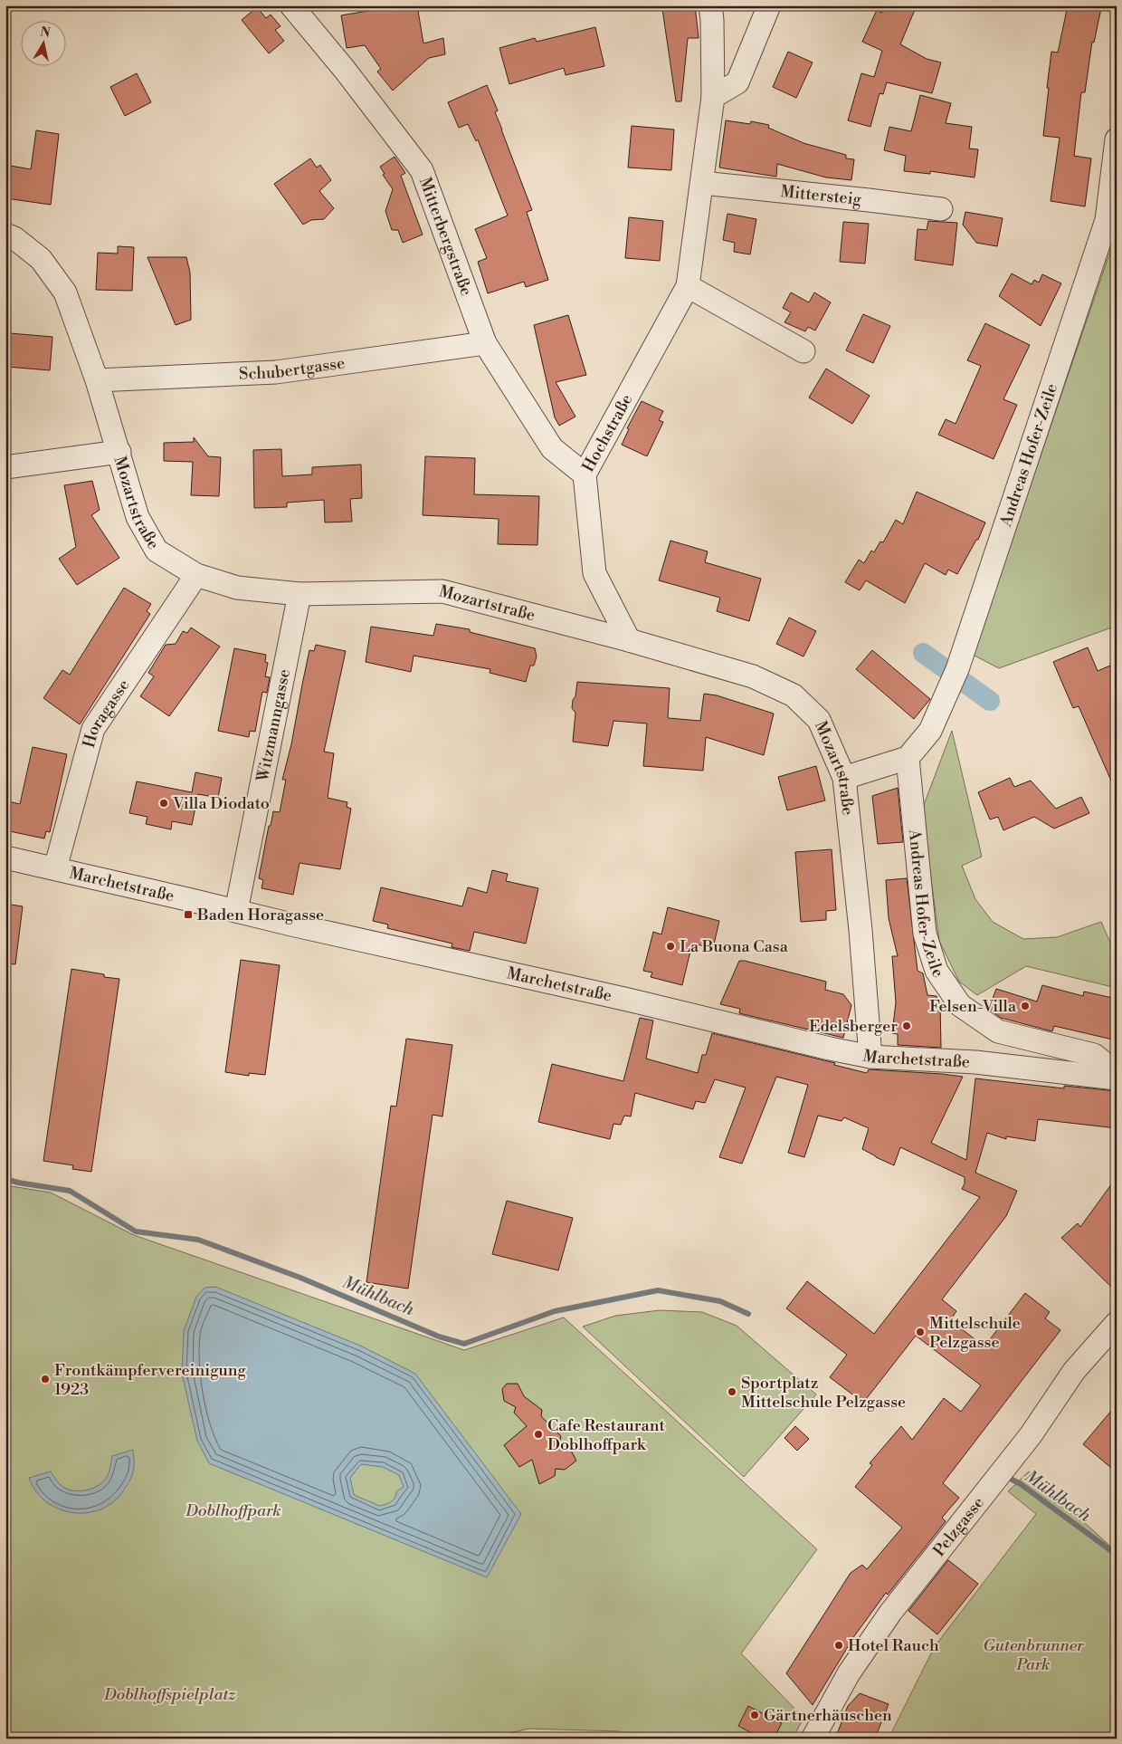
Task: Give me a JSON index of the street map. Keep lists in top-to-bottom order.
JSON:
{
  "streets": {
    "street": [
      "Mittersteig",
      "Mitterbergstraße",
      "Schubertgasse",
      "Hochstraße",
      "Andreas Hofer-Zeile",
      "Mozartstraße",
      "Horagasse",
      "Witzmanngasse",
      "Marchetstraße",
      "Pelzgasse"
    ]
  },
  "crossings": [
    ["Mittersteig", "Hochstraße"],
    ["Mitterbergstraße", "Schubertgasse"],
    ["Mitterbergstraße", "Hochstraße"],
    ["Schubertgasse", "Mozartstraße"],
    ["Hochstraße", "Mozartstraße"],
    ["Mozartstraße", "Horagasse"],
    ["Mozartstraße", "Witzmanngasse"],
    ["Mozartstraße", "Marchetstraße"],
    ["Horagasse", "Marchetstraße"],
    ["Witzmanngasse", "Marchetstraße"]
  ],
  "water": ["Mühlbach"],
  "parks": ["Doblhoffpark", "Gutenbrunner Park", "Doblhoffspielplatz"],
  "places": {
    "other": [
      "Villa Diodato",
      "La Buona Casa",
      "Felsen-Villa",
      "Edelsberger",
      "Mittelschule Pelzgasse",
      "Frontkämpfervereinigung 1923",
      "Sportplatz Mittelschule Pelzgasse",
      "Cafe Restaurant Doblhoffpark",
      "Hotel Rauch",
      "Gärtnerhäuschen"
    ],
    "transit": ["Baden Horagasse"]
  },
  "north": "top"
}
